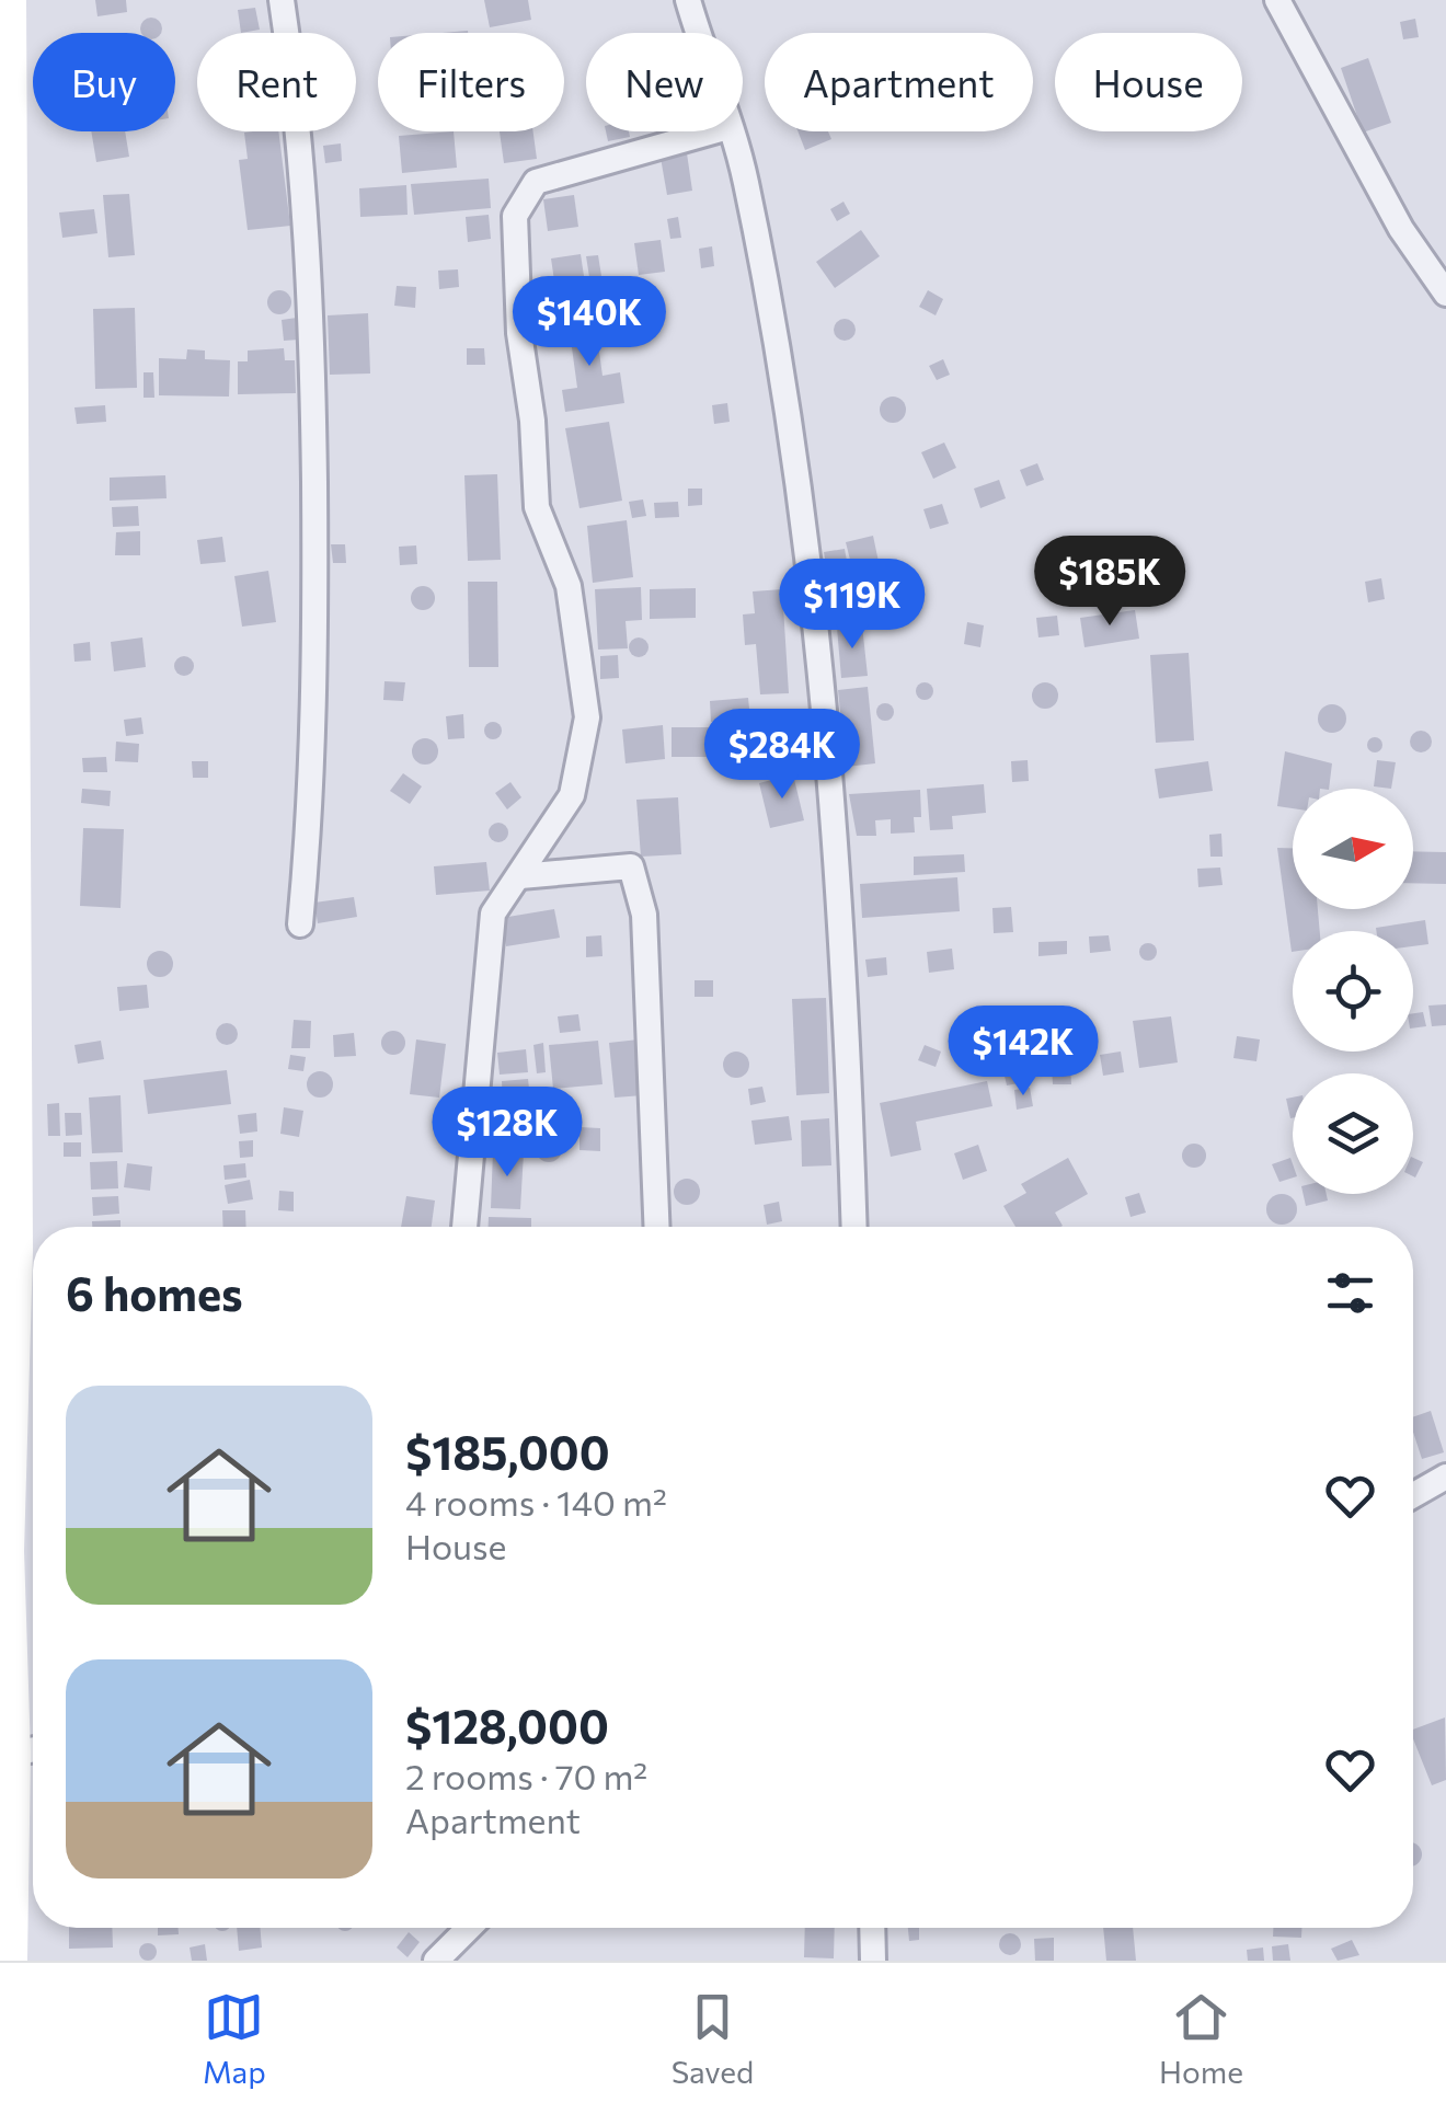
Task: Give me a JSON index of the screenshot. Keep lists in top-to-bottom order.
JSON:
{
  "north": "right",
  "page": {
    "chip": [
      "Buy",
      "Rent",
      "Filters",
      "New",
      "Apartment",
      "House"
    ],
    "price": [
      "$140K",
      "$185K",
      "$119K",
      "$284K",
      "$142K",
      "$128K"
    ],
    "heading": "6 homes",
    "list": [
      {
        "name": "$185,000",
        "note": "4 rooms · 140 m² · House"
      },
      {
        "name": "$128,000",
        "note": "2 rooms · 70 m² · Apartment"
      }
    ],
    "tabs": ["Map", "Saved", "Home"]
  }
}
